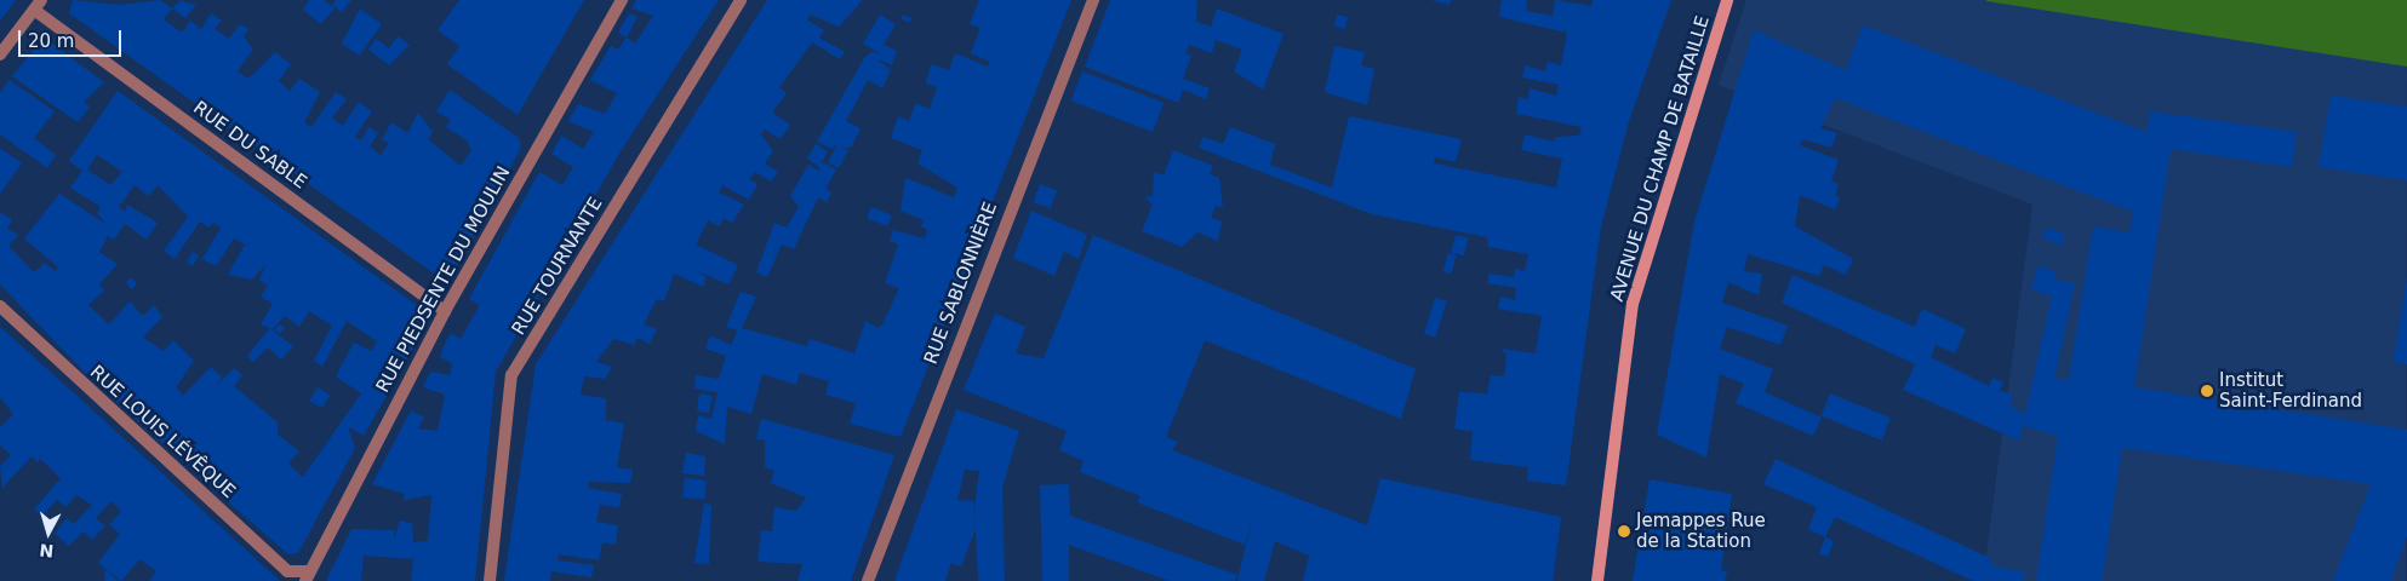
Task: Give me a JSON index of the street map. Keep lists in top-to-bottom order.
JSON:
{
  "streets": {
    "street": [
      "RUE DU SABLE",
      "AVENUE DU CHAMP DE BATAILLE",
      "RUE TOURNANTE",
      "RUE PIEDSENTE DU MOULIN",
      "RUE SABLONNIÈRE",
      "RUE LOUIS LÉVÊQUE"
    ]
  },
  "crossings": [
    ["RUE DU SABLE", "RUE PIEDSENTE DU MOULIN"],
    ["RUE PIEDSENTE DU MOULIN", "RUE LOUIS LÉVÊQUE"]
  ],
  "places": ["Institut Saint-Ferdinand", "Jemappes Rue de la Station"],
  "scale_bar": "20 m",
  "north": "bottom"
}
